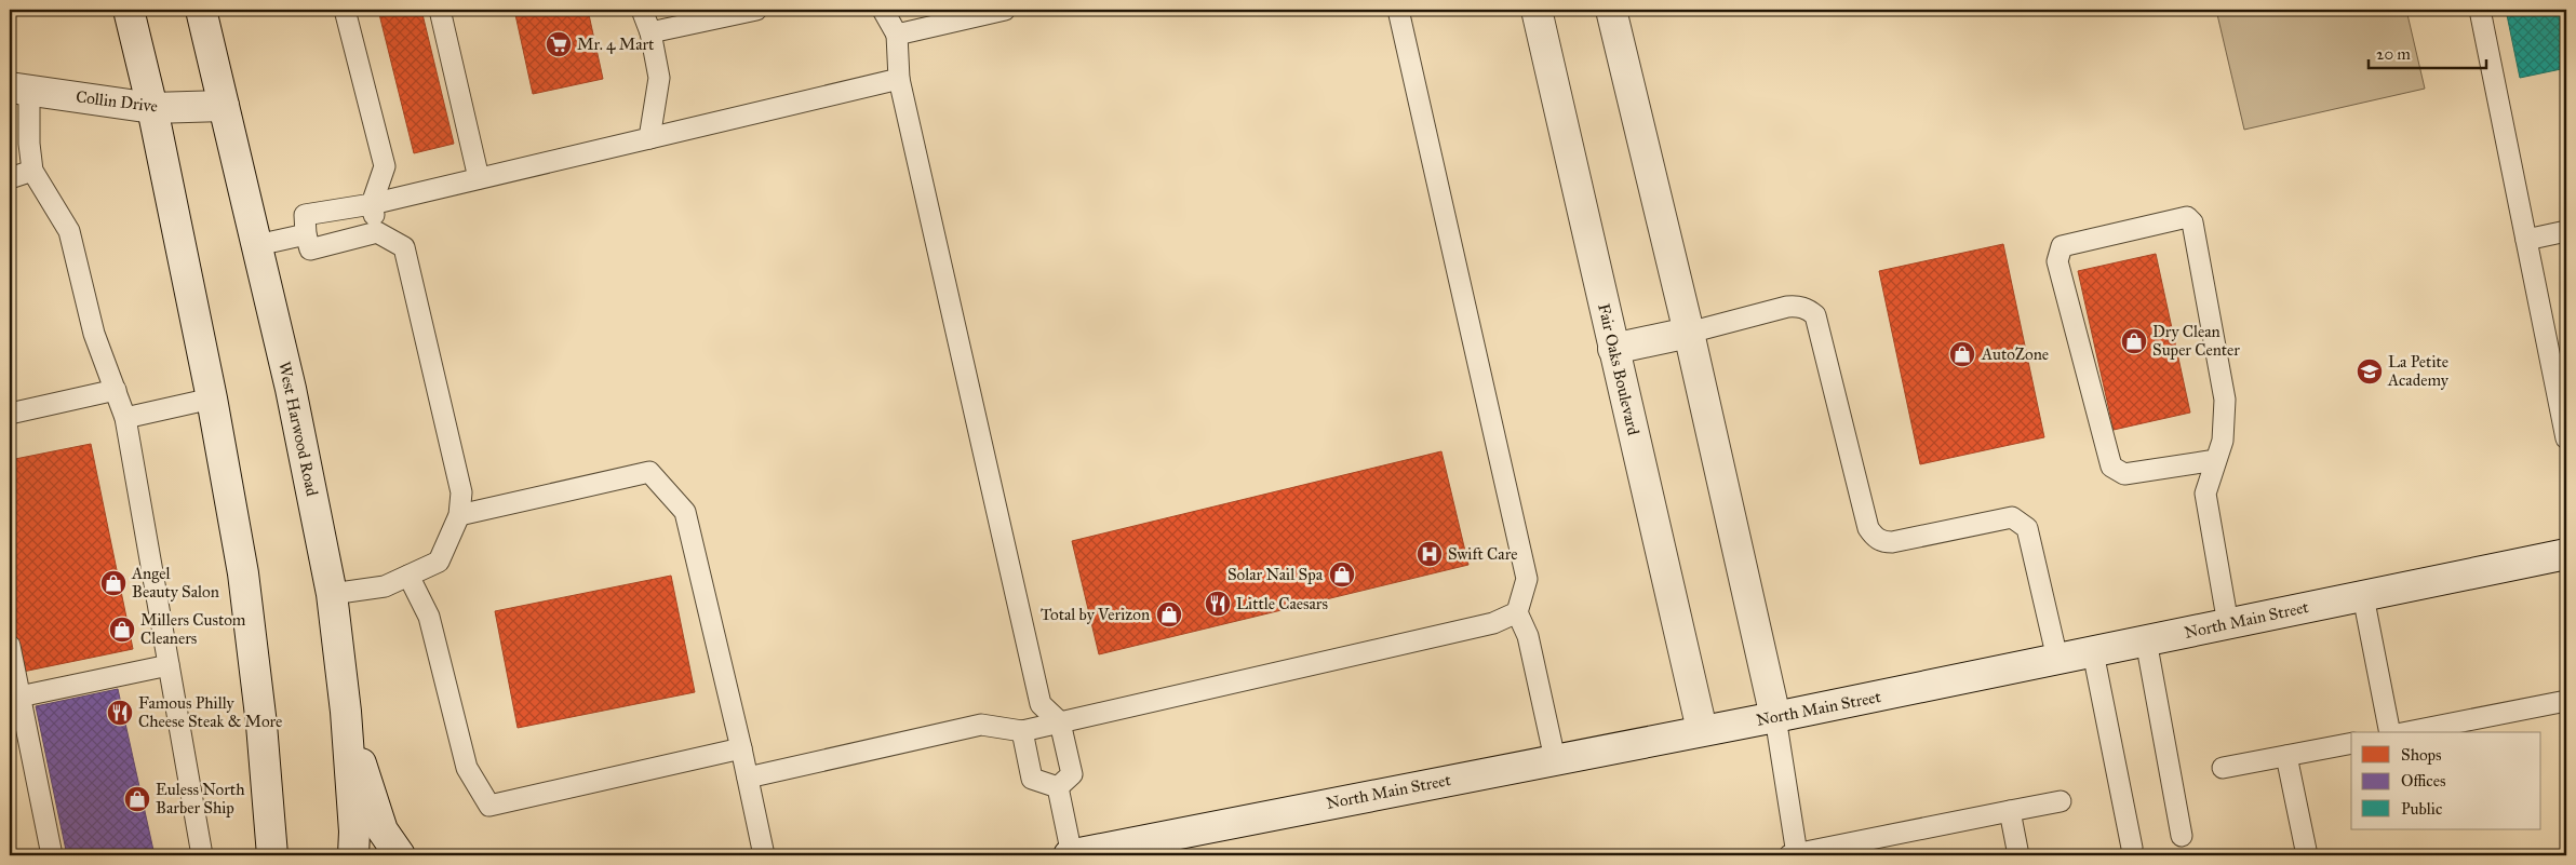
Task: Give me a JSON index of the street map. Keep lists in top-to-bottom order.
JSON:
{
  "streets": {
    "main road": [
      "Collin Drive",
      "Fair Oaks Boulevard",
      "West Harwood Road",
      "North Main Street"
    ]
  },
  "crossings": [
    ["Collin Drive", "West Harwood Road"],
    ["Fair Oaks Boulevard", "North Main Street"]
  ],
  "places": {
    "supermarket": ["Mr. 4 Mart"],
    "shop": [
      "Dry Clean Super Center",
      "AutoZone",
      "Solar Nail Spa",
      "Angel Beauty Salon",
      "Total by Verizon",
      "Millers Custom Cleaners",
      "Euless North Barber Ship"
    ],
    "school or university": ["La Petite Academy"],
    "hospital": ["Swift Care"],
    "restaurant": ["Little Caesars", "Famous Philly Cheese Steak & More"]
  },
  "legend": ["Shops", "Offices", "Public"],
  "scale_bar": "20 m"
}
